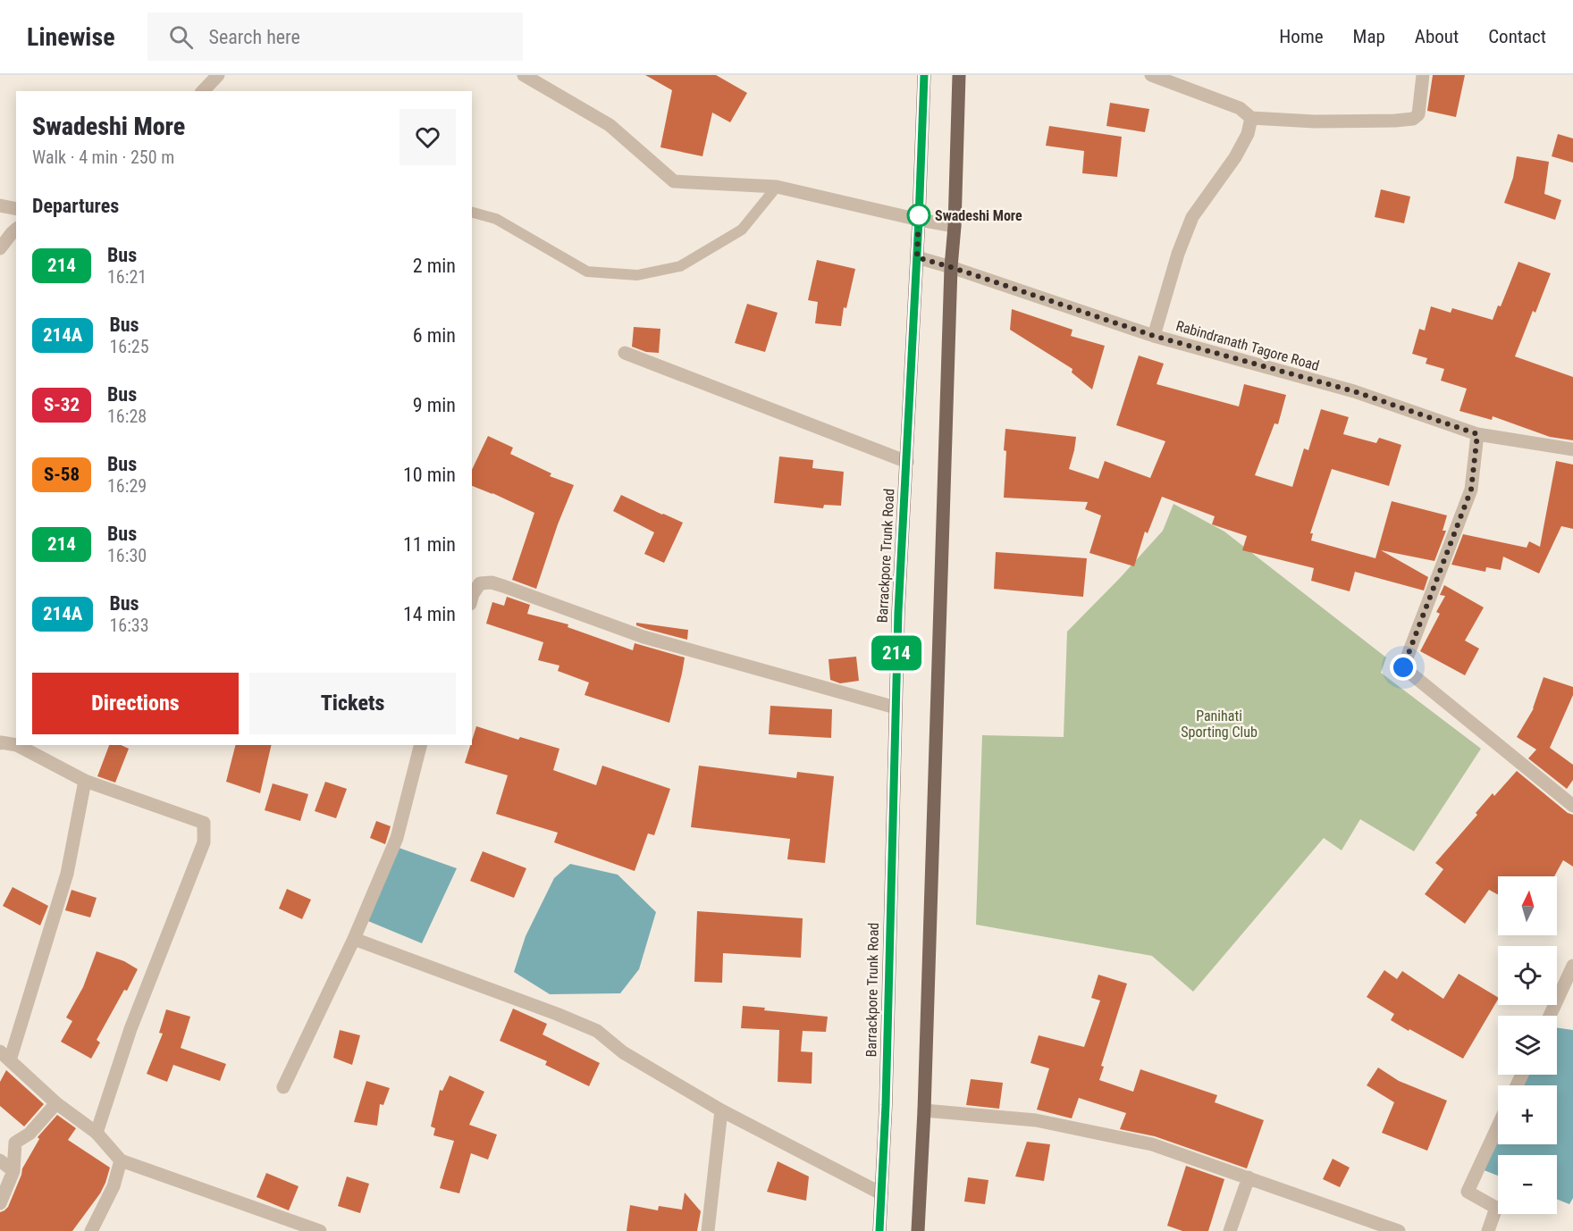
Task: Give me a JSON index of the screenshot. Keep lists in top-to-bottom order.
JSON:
{
  "streets": {
    "main road": ["Barrackpore Trunk Road"],
    "street": ["Rabindranath Tagore Road"]
  },
  "crossings": [
    ["Rabindranath Tagore Road", "Barrackpore Trunk Road"]
  ],
  "parks": ["Panihati Sporting Club"],
  "places": ["Swadeshi More"],
  "lines": ["bus line 214"],
  "north": "top",
  "page": {
    "header": "Linewise",
    "search": "Search here",
    "nav": [
      "Home",
      "Map",
      "About",
      "Contact"
    ],
    "on_map": "214",
    "heading": [
      ["Swadeshi More", "Walk · 4 min · 250 m"],
      "Departures"
    ],
    "list": [
      {
        "mark": "214",
        "name": "Bus",
        "note": "16:21",
        "value": "2 min"
      },
      {
        "mark": "214A",
        "name": "Bus",
        "note": "16:25",
        "value": "6 min"
      },
      {
        "mark": "S-32",
        "name": "Bus",
        "note": "16:28",
        "value": "9 min"
      },
      {
        "mark": "S-58",
        "name": "Bus",
        "note": "16:29",
        "value": "10 min"
      },
      {
        "mark": "214",
        "name": "Bus",
        "note": "16:30",
        "value": "11 min"
      },
      {
        "mark": "214A",
        "name": "Bus",
        "note": "16:33",
        "value": "14 min"
      }
    ],
    "buttons": ["Directions", "Tickets"],
    "map_buttons": ["+", "−"]
  }
}
